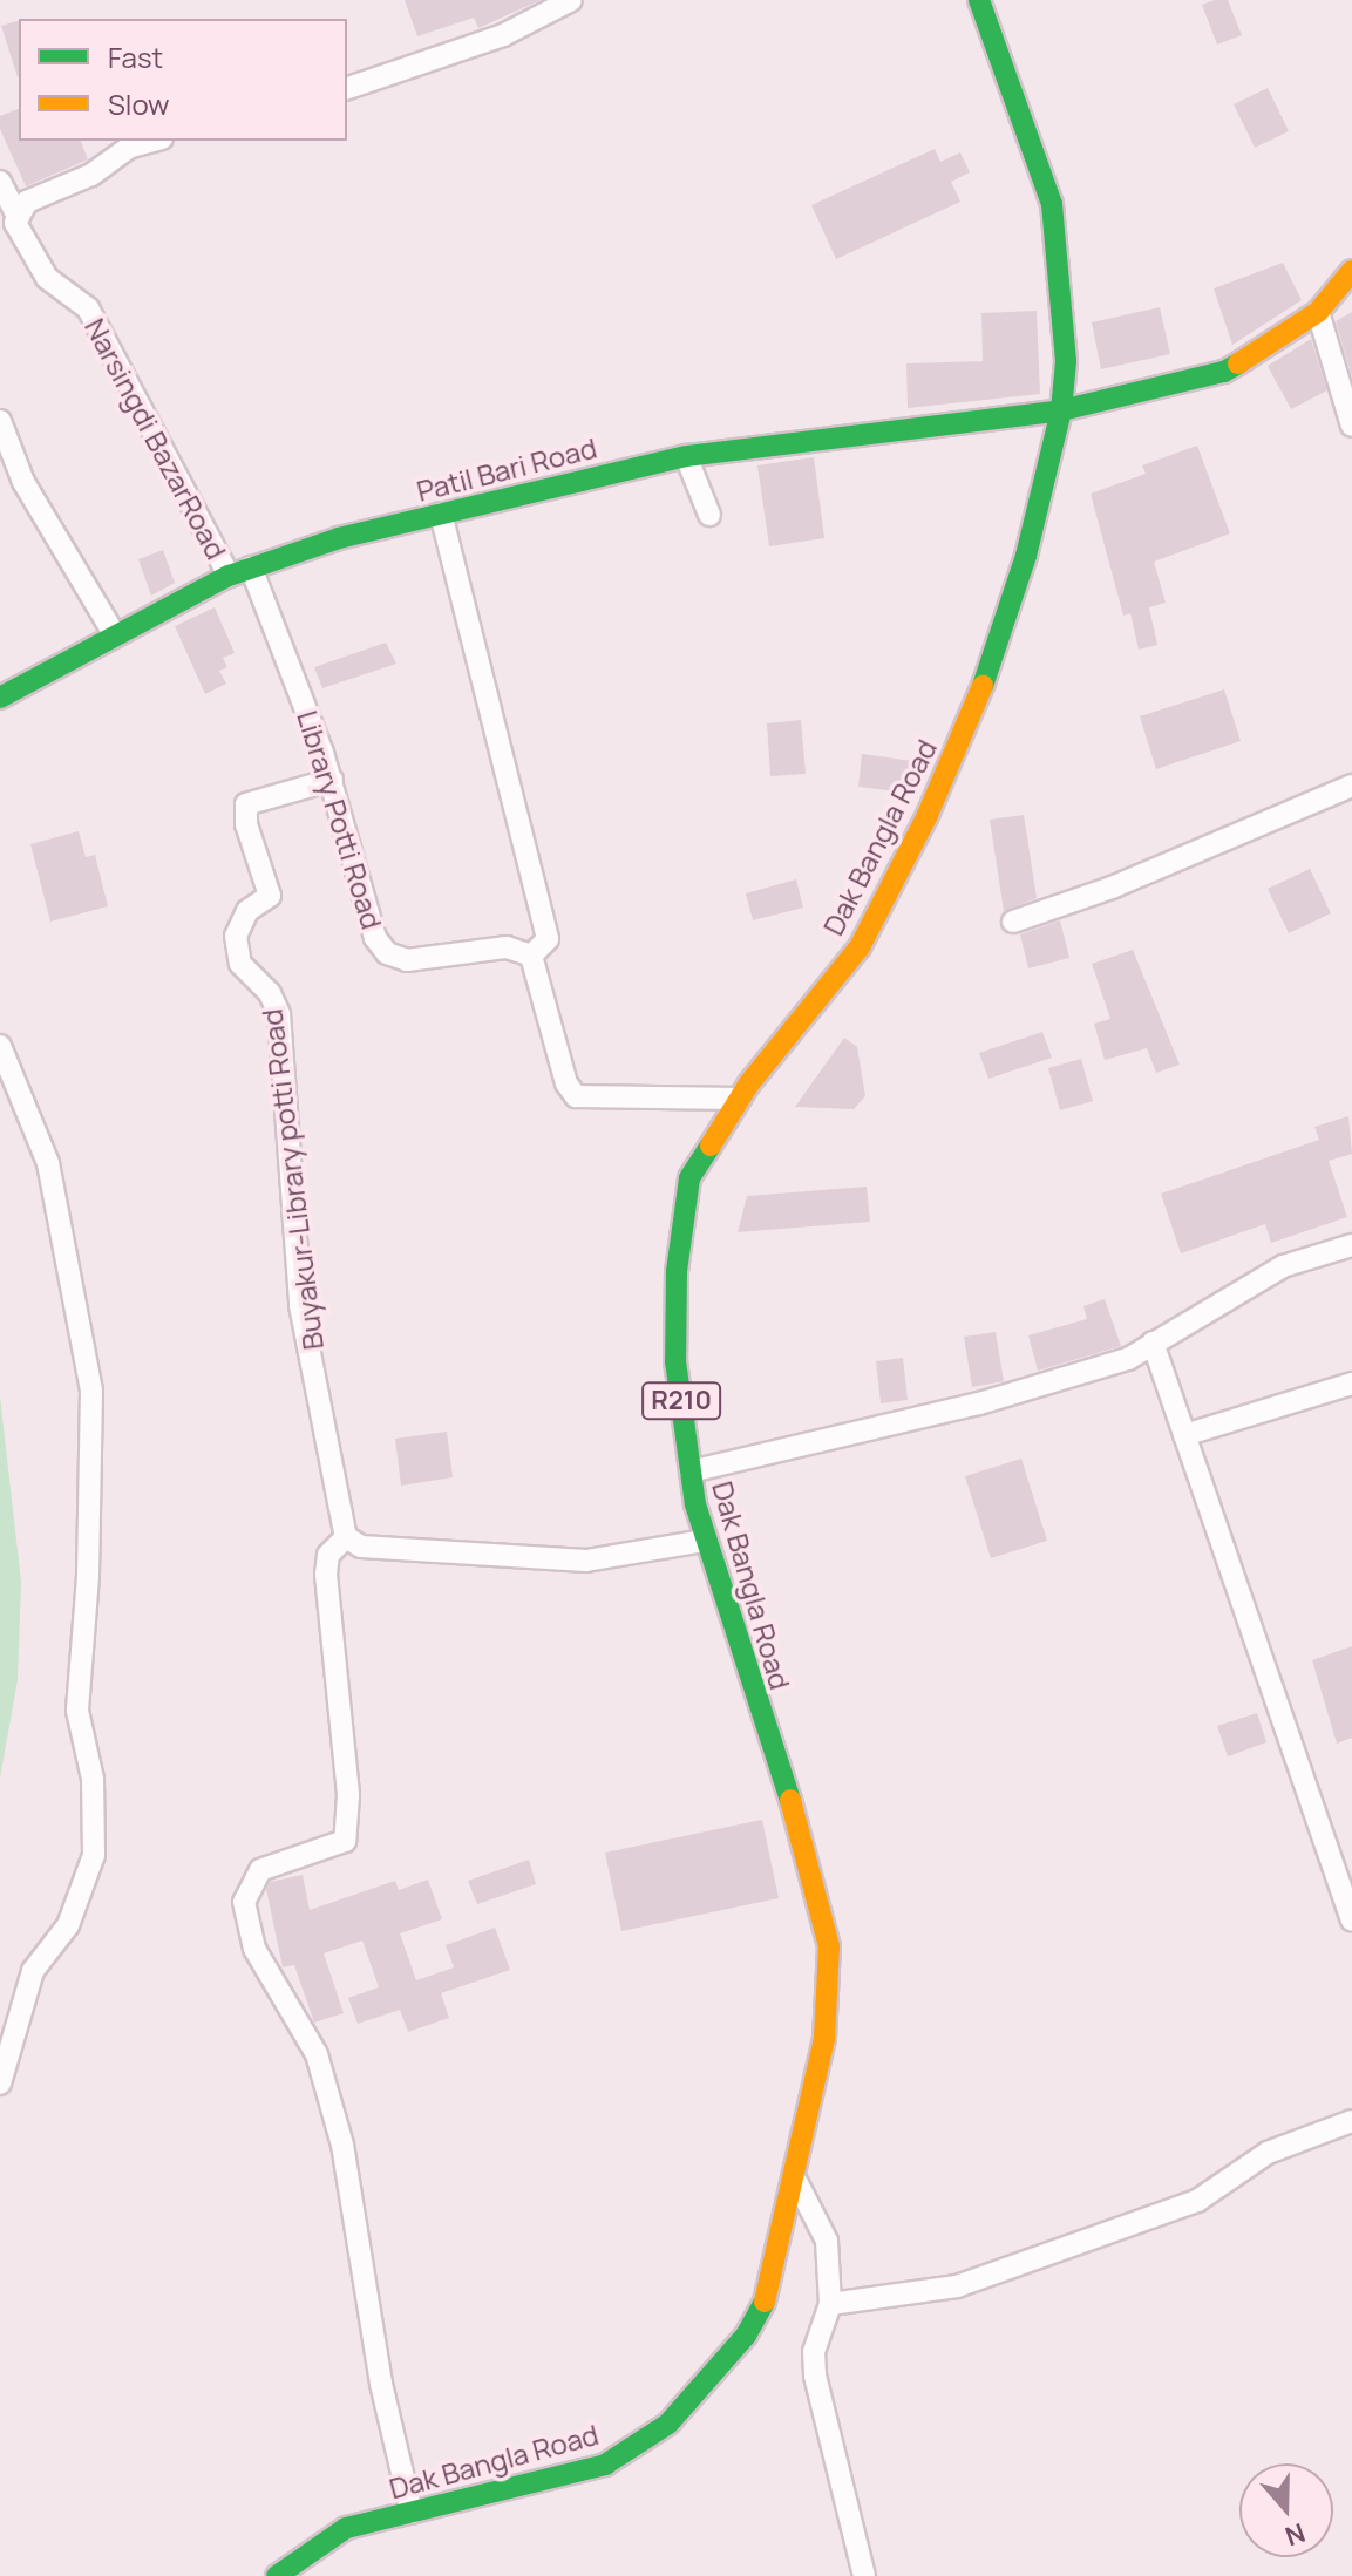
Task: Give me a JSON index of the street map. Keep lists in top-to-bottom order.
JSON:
{
  "streets": {
    "main road": ["Patil Bari Road", "Dak Bangla Road", "R210"],
    "street": ["Narsingdi BazarRoad", "Library Potti Road", "Buyakur-Library potti Road"]
  },
  "crossings": [
    ["Narsingdi BazarRoad", "Patil Bari Road"],
    ["Patil Bari Road", "Library Potti Road"],
    ["Patil Bari Road", "Dak Bangla Road"],
    ["Library Potti Road", "Buyakur-Library potti Road"]
  ],
  "legend": ["Fast", "Slow"],
  "north": "bottom"
}
